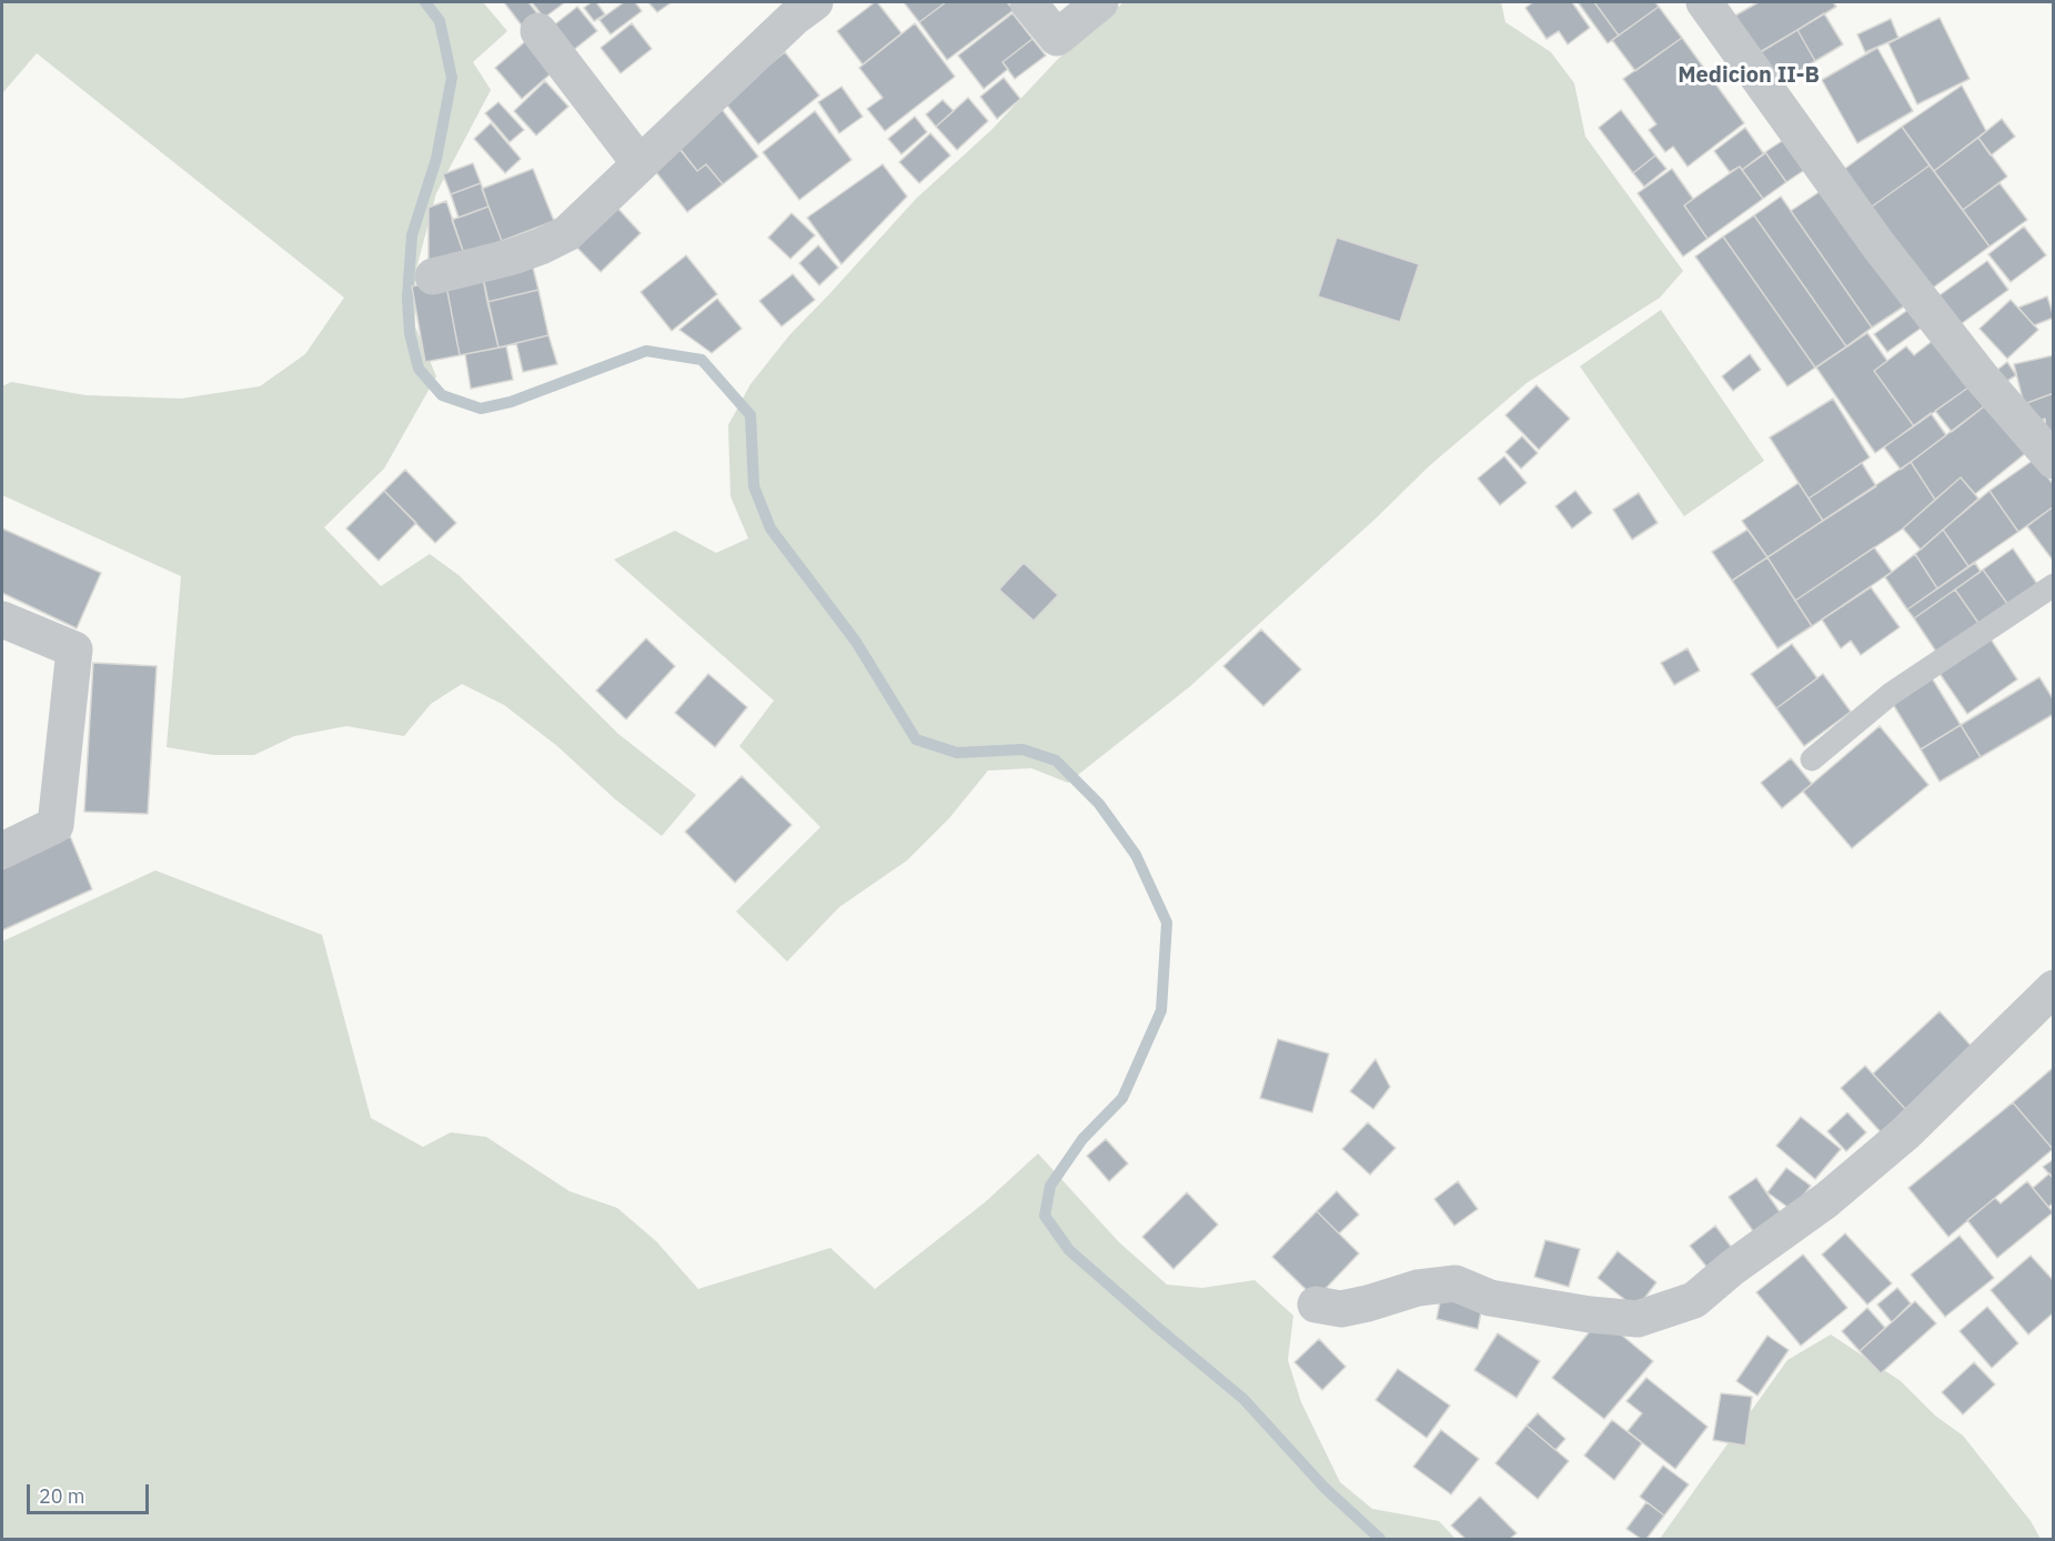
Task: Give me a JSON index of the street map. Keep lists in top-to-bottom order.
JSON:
{
  "districts": ["Medicion II-B"],
  "scale_bar": "20 m"
}
